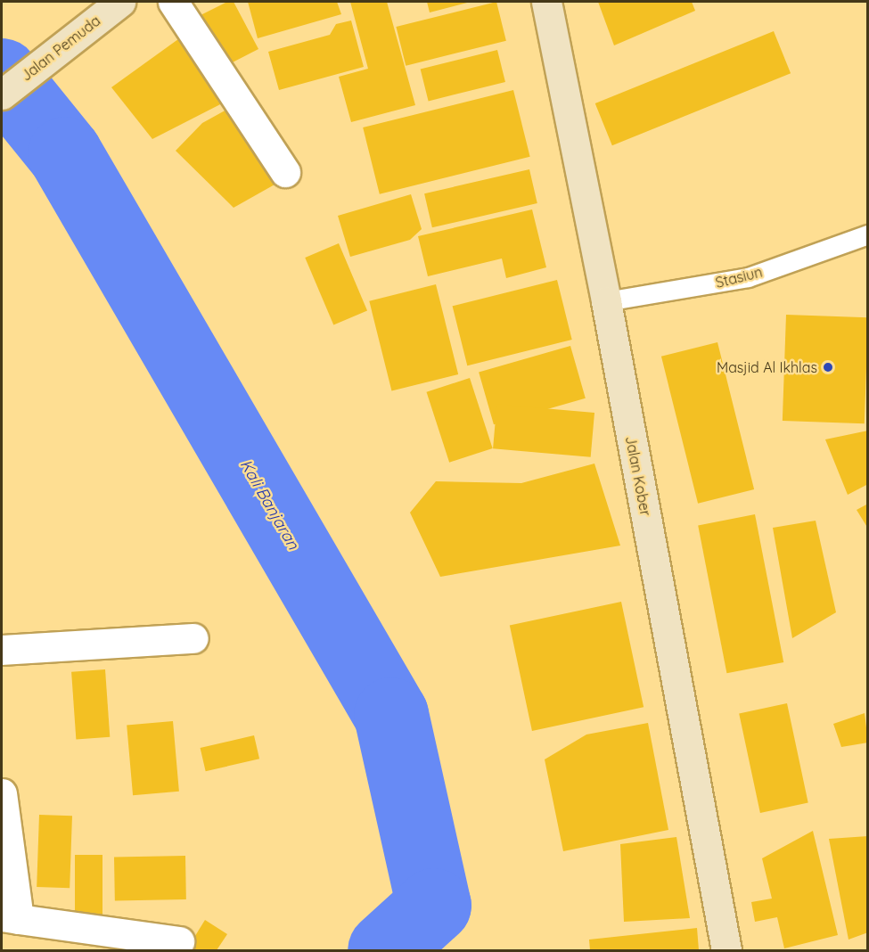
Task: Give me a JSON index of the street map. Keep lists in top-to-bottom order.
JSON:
{
  "streets": {
    "street": ["Jalan Pemuda", "Jalan Kober"],
    "lane": ["Stasiun"]
  },
  "crossings": [
    ["Stasiun", "Jalan Kober"]
  ],
  "water": ["Kali Banjaran"],
  "places": ["Masjid Al Ikhlas"]
}
